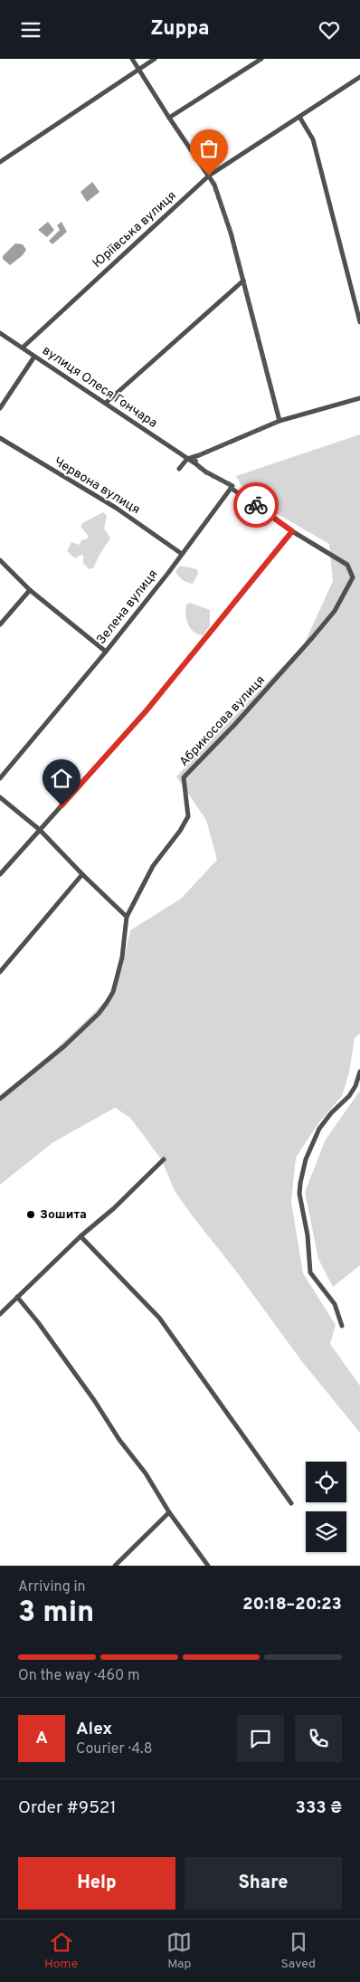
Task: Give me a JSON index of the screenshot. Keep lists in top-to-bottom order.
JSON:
{
  "streets": {
    "street": [
      "Юріївська вулиця",
      "вулиця Олеся Гончара",
      "Червона вулиця",
      "Зелена вулиця",
      "Абрикосова вулиця"
    ]
  },
  "crossings": [
    ["Юріївська вулиця", "вулиця Олеся Гончара"],
    ["Червона вулиця", "Зелена вулиця"]
  ],
  "places": ["Зошита"],
  "page": {
    "header": "Zuppa",
    "heading": ["3 min", "Arriving in", "20:18–20:23"],
    "panel": [
      "Alex",
      "Courier · 4.8",
      "Order #9521",
      "333 ₴"
    ],
    "bar": "On the way · 460 m",
    "round": "A",
    "buttons": ["Help", "Share"],
    "tabs": ["Home", "Map", "Saved"]
  }
}
